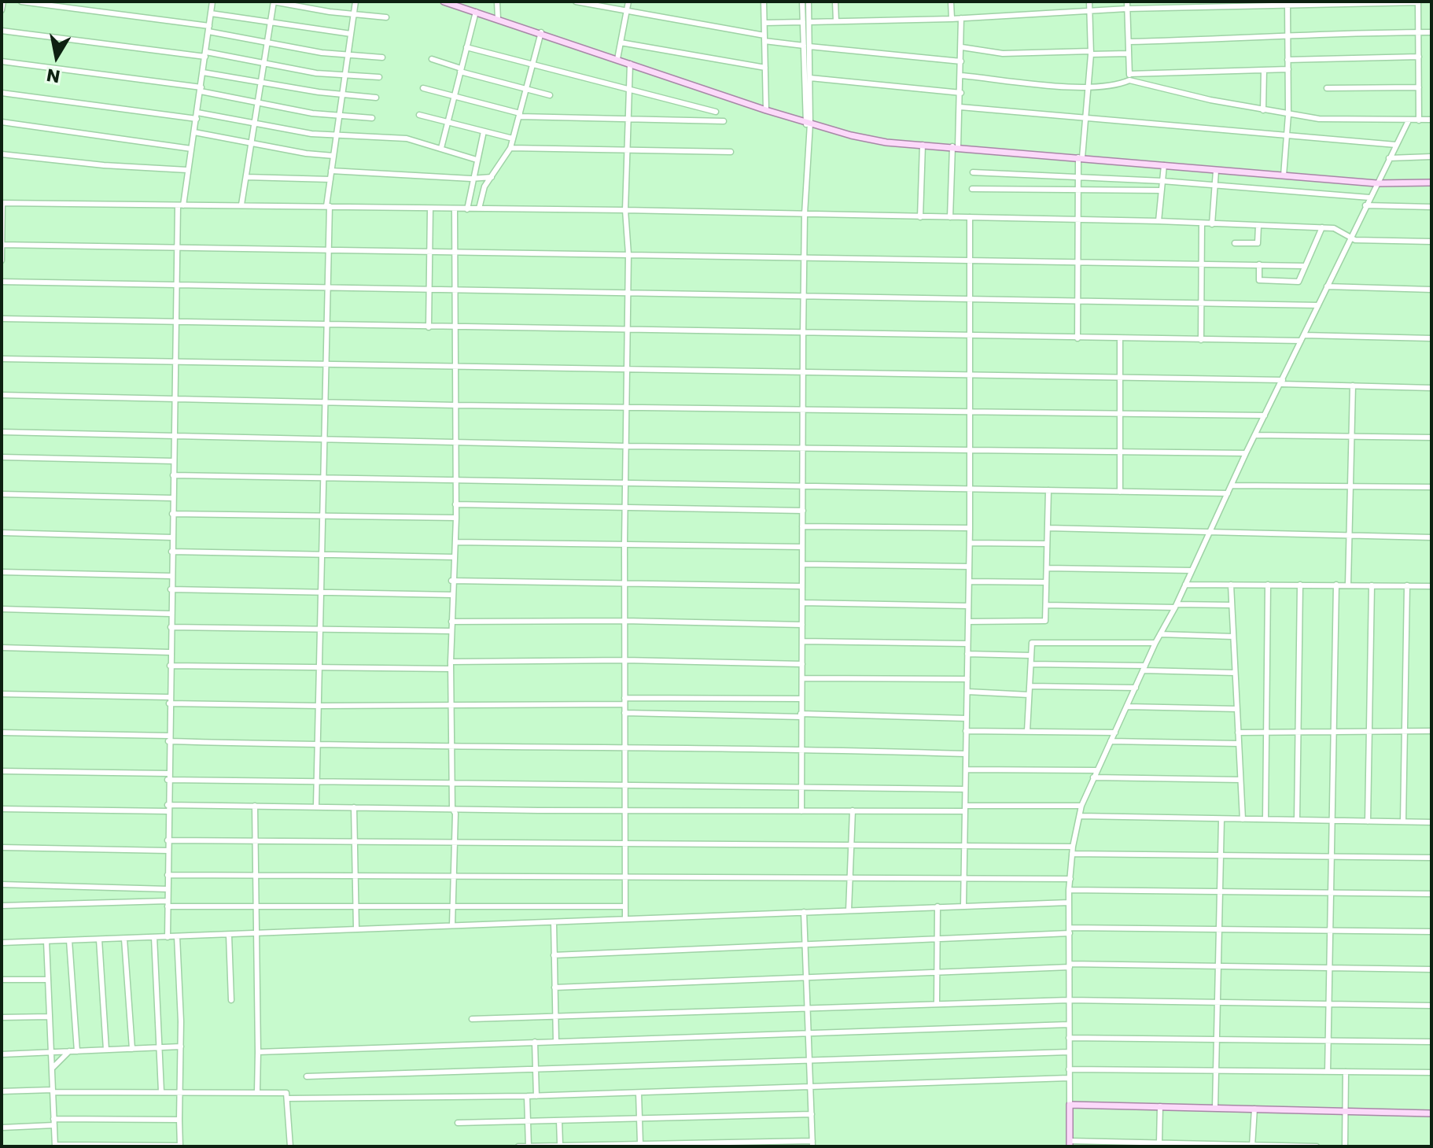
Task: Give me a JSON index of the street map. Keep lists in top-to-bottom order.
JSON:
{
  "north": "bottom"
}
